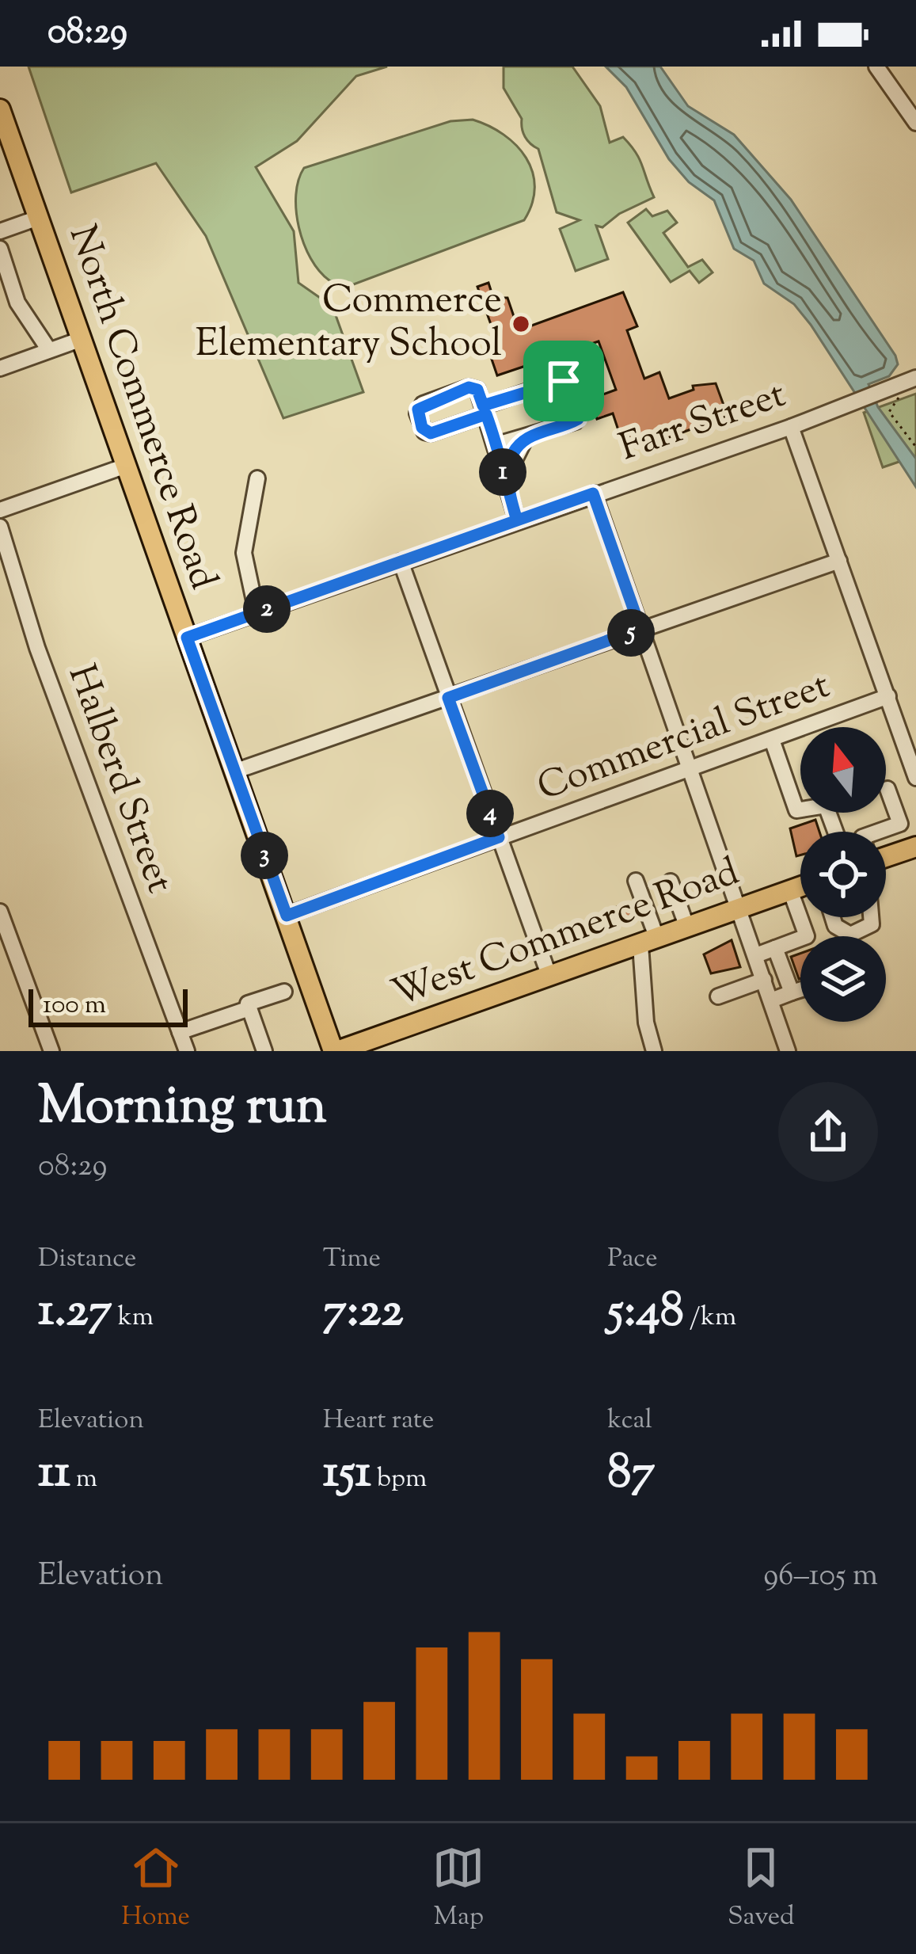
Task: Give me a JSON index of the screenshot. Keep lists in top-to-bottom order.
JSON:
{
  "streets": {
    "main road": ["North Commerce Road", "West Commerce Road"],
    "street": ["Farr Street", "Commercial Street", "Halberd Street"]
  },
  "crossings": [
    ["North Commerce Road", "Farr Street"],
    ["North Commerce Road", "Commercial Street"],
    ["North Commerce Road", "West Commerce Road"]
  ],
  "places": ["Commerce Elementary School"],
  "scale_bar": "100 m",
  "north": "top",
  "page": {
    "status": "08:29",
    "pins": [
      "1",
      "2",
      "5",
      "4",
      "3"
    ],
    "scale": "100 m",
    "heading": ["Morning run", "08:29"],
    "stats": [
      ["Distance", "1.27 km"],
      ["Time", "7:22"],
      ["Pace", "5:48 /km"],
      ["Elevation", "11 m"],
      ["Heart rate", "151 bpm"],
      ["kcal", "87"]
    ],
    "chart": ["Elevation", "96–105 m"],
    "tabs": ["Home", "Map", "Saved"]
  }
}
